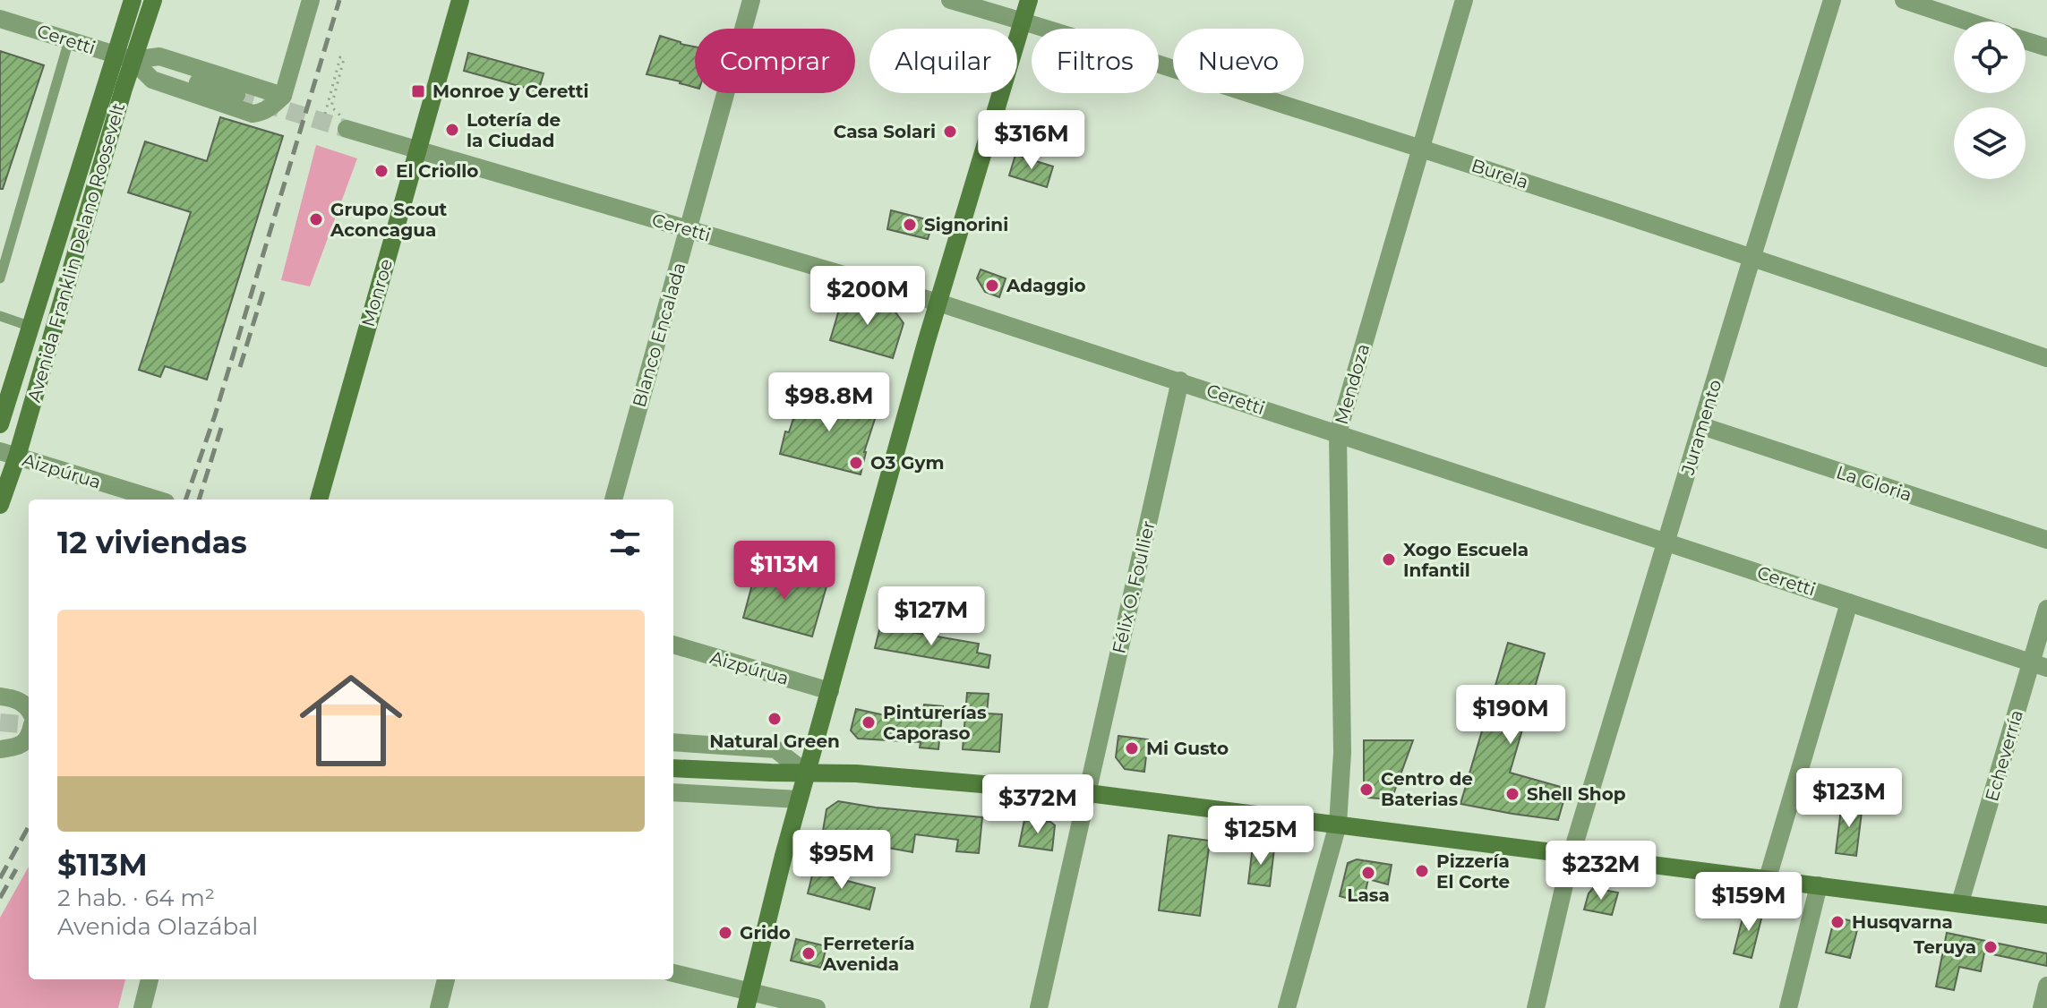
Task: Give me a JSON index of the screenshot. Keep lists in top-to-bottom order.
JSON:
{
  "streets": {
    "main road": ["Avenida Franklin Delano Roosevelt", "Monroe"],
    "street": [
      "Ceretti",
      "Burela",
      "Blanco Encalada",
      "Mendoza",
      "Juramento",
      "Aizpúrua",
      "La Gloria",
      "Félix O. Foullier",
      "Echeverría"
    ]
  },
  "crossings": [
    ["Ceretti", "Avenida Franklin Delano Roosevelt"],
    ["Ceretti", "Monroe"],
    ["Ceretti", "Blanco Encalada"],
    ["Ceretti", "Mendoza"],
    ["Ceretti", "Juramento"],
    ["Ceretti", "Félix O. Foullier"],
    ["Ceretti", "Echeverría"],
    ["Burela", "Mendoza"],
    ["Burela", "Juramento"],
    ["Avenida Franklin Delano Roosevelt", "Aizpúrua"],
    ["Juramento", "La Gloria"]
  ],
  "places": {
    "transit": ["Monroe y Ceretti"],
    "other": [
      "Lotería de la Ciudad",
      "Casa Solari",
      "El Criollo",
      "Grupo Scout Aconcagua",
      "Signorini",
      "Adaggio",
      "O3 Gym",
      "Xogo Escuela Infantil",
      "Natural Green",
      "Pinturerías Caporaso",
      "Mi Gusto",
      "Centro de Baterias",
      "Shell Shop",
      "Pizzería El Corte",
      "Lasa",
      "Husqvarna",
      "Grido",
      "Teruya",
      "Ferretería Avenida"
    ]
  },
  "page": {
    "chip": [
      "Comprar",
      "Alquilar",
      "Filtros",
      "Nuevo"
    ],
    "price": [
      "$316M",
      "$200M",
      "$98.8M",
      "$113M",
      "$127M",
      "$190M",
      "$123M",
      "$372M",
      "$125M",
      "$95M",
      "$232M",
      "$159M"
    ],
    "heading": "12 viviendas",
    "list": [
      {
        "name": "$113M",
        "note": "2 hab. · 64 m² · Avenida Olazábal"
      }
    ]
  }
}
